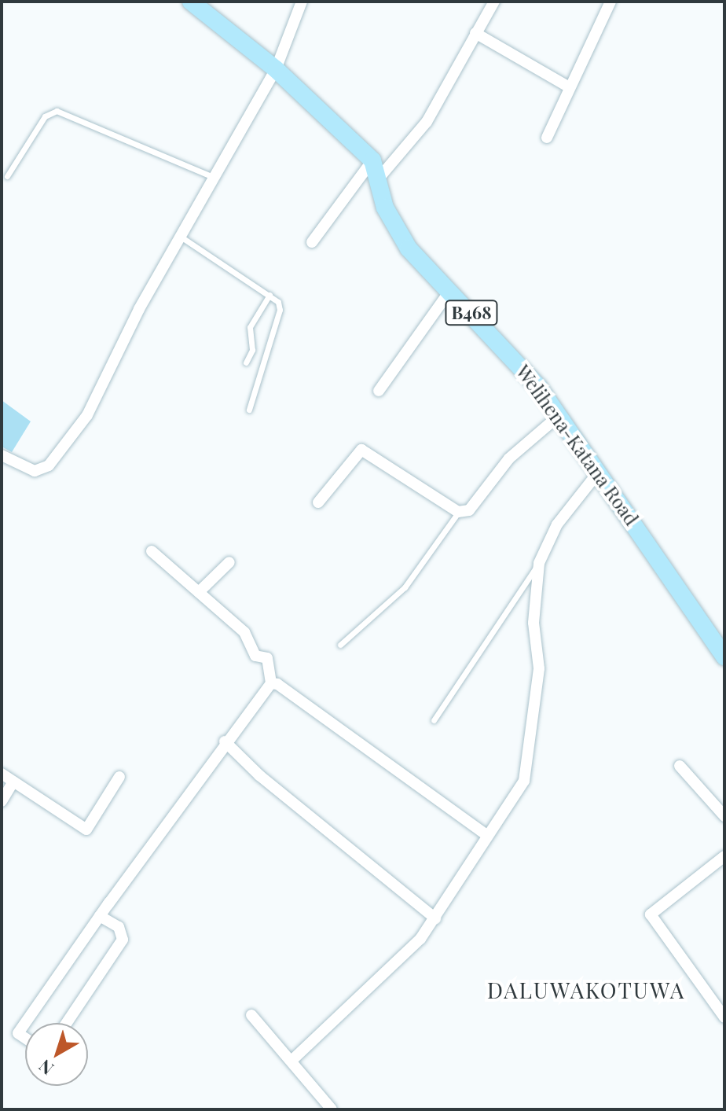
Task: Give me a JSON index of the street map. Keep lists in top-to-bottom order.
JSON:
{
  "streets": {
    "main road": ["B468", "Welihena-Katana Road"]
  },
  "districts": ["DALUWAKOTUWA"],
  "north": "bottom left"
}
